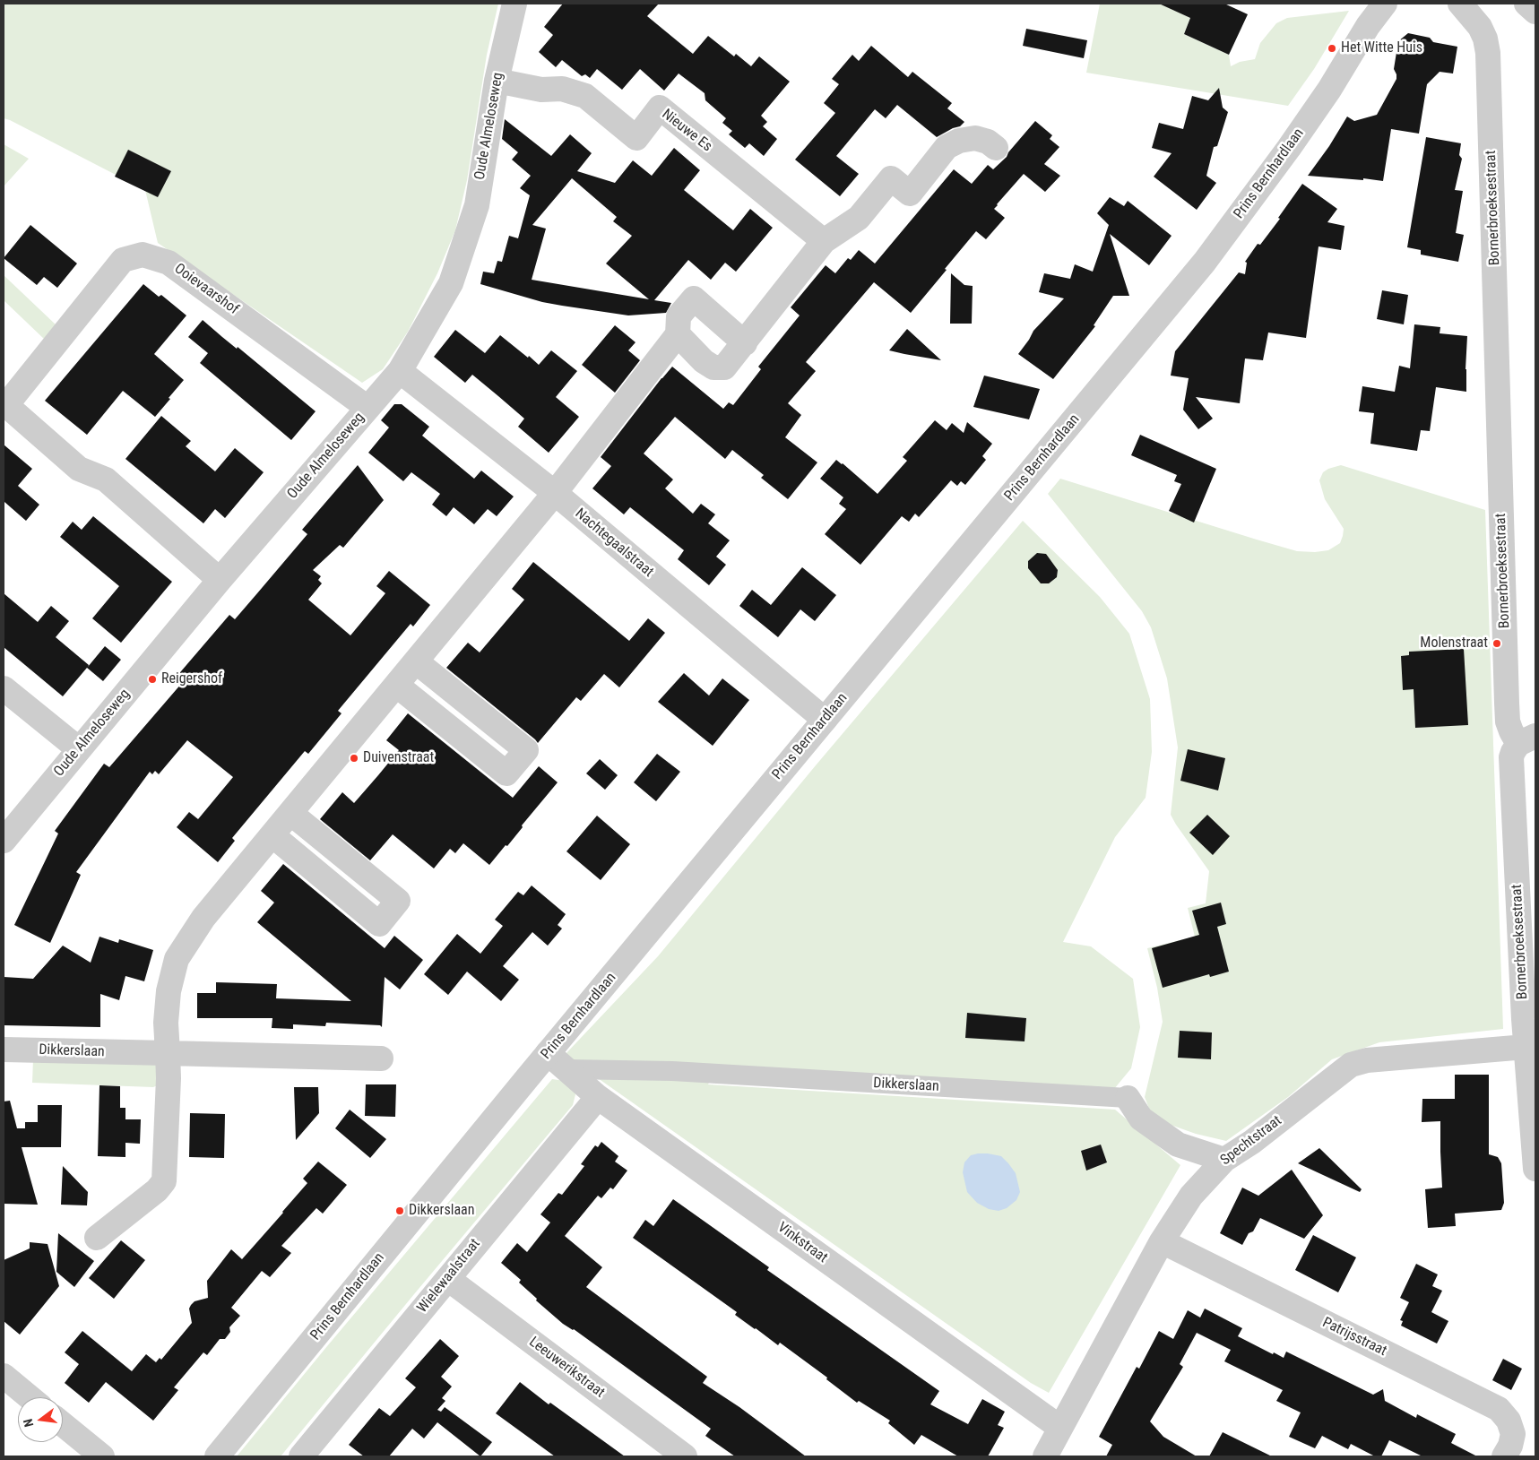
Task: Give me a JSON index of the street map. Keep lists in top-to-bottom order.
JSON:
{
  "streets": {
    "street": [
      "Oude Almeloseweg",
      "Nieuwe Es",
      "Prins Bernhardlaan",
      "Bornerbroeksestraat",
      "Ooievaarshof",
      "Nachtegaalstraat",
      "Dikkerslaan",
      "Spechtstraat",
      "Vinkstraat",
      "Wielewaalstraat",
      "Patrijsstraat",
      "Leeuwerikstraat"
    ]
  },
  "crossings": [
    ["Oude Almeloseweg", "Nieuwe Es"],
    ["Oude Almeloseweg", "Ooievaarshof"],
    ["Oude Almeloseweg", "Nachtegaalstraat"],
    ["Prins Bernhardlaan", "Nachtegaalstraat"],
    ["Prins Bernhardlaan", "Vinkstraat"],
    ["Bornerbroeksestraat", "Spechtstraat"],
    ["Dikkerslaan", "Spechtstraat"],
    ["Dikkerslaan", "Vinkstraat"],
    ["Spechtstraat", "Vinkstraat"],
    ["Spechtstraat", "Patrijsstraat"],
    ["Vinkstraat", "Wielewaalstraat"],
    ["Wielewaalstraat", "Leeuwerikstraat"]
  ],
  "places": [
    "Het Witte Huis",
    "Molenstraat",
    "Reigershof",
    "Duivenstraat",
    "Dikkerslaan"
  ],
  "north": "left"
}
